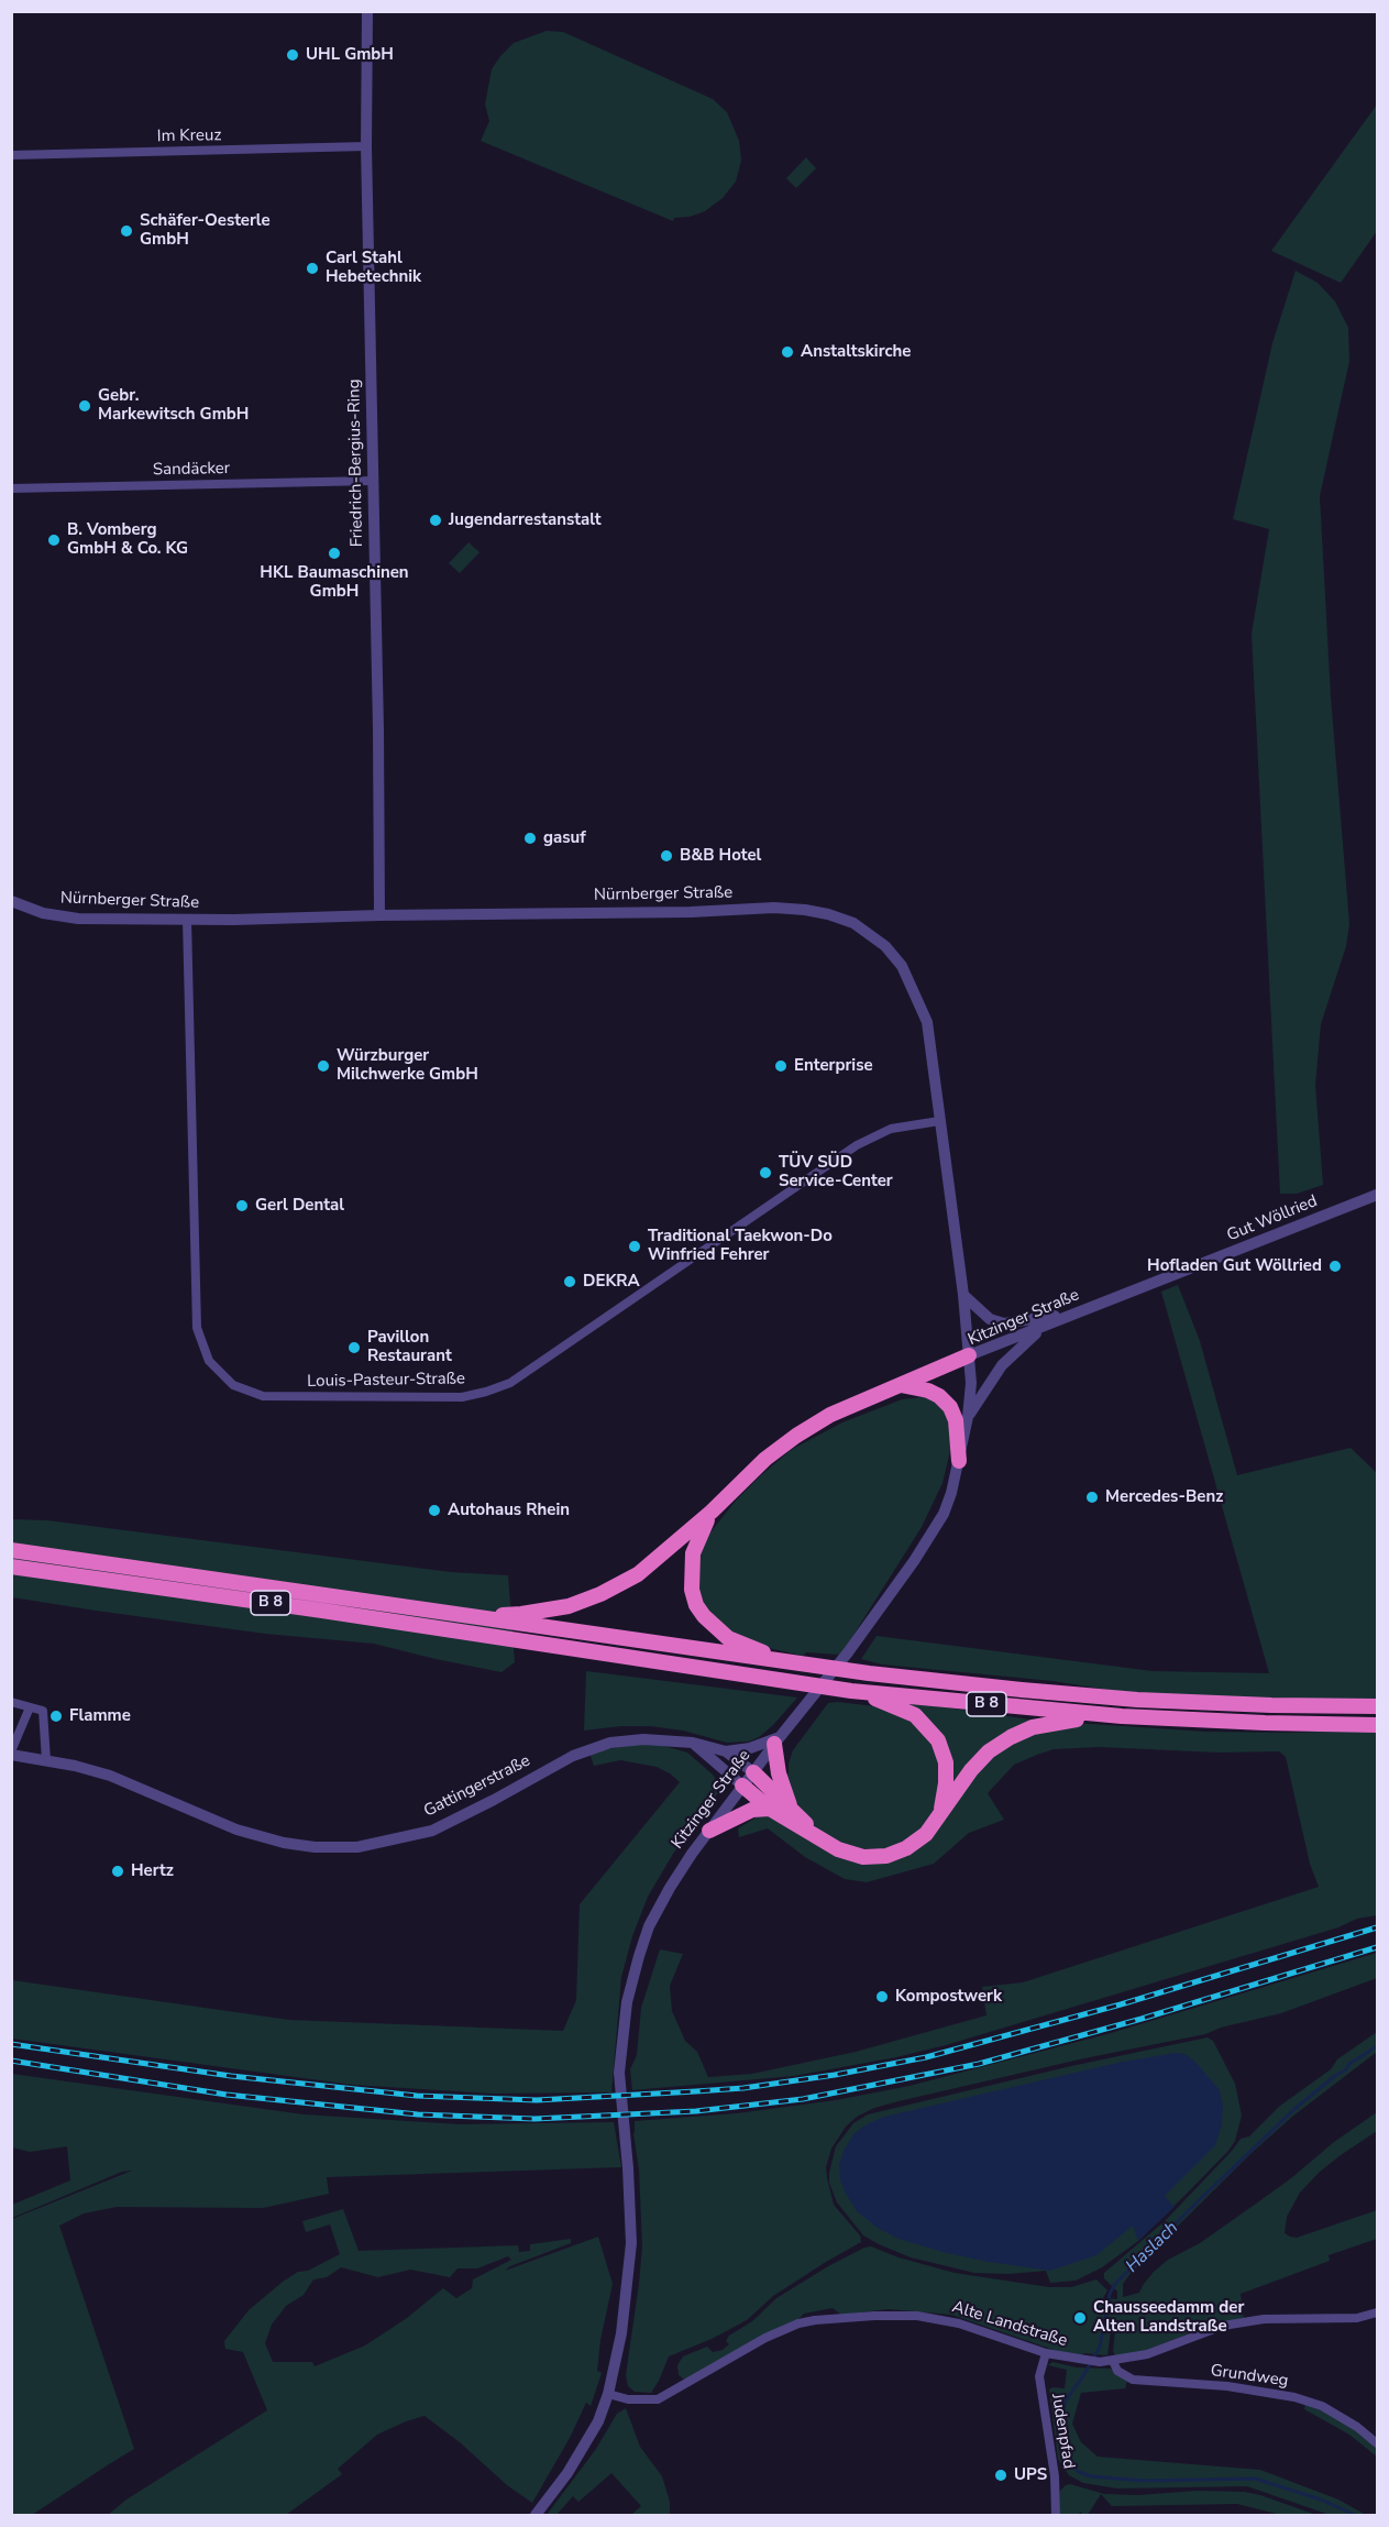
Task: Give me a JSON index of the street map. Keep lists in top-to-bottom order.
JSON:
{
  "streets": {
    "highway": ["B 8"],
    "street": [
      "Im Kreuz",
      "Friedrich-Bergius-Ring",
      "Sandäcker",
      "Nürnberger Straße",
      "Gut Wöllried",
      "Kitzinger Straße",
      "Louis-Pasteur-Straße",
      "Gattingerstraße",
      "Alte Landstraße",
      "Grundweg",
      "Judenpfad"
    ]
  },
  "crossings": [
    ["Im Kreuz", "Friedrich-Bergius-Ring"],
    ["Friedrich-Bergius-Ring", "Sandäcker"],
    ["Friedrich-Bergius-Ring", "Nürnberger Straße"],
    ["Nürnberger Straße", "Kitzinger Straße"],
    ["Nürnberger Straße", "Louis-Pasteur-Straße"],
    ["Gut Wöllried", "Kitzinger Straße"],
    ["Kitzinger Straße", "Gattingerstraße"],
    ["Kitzinger Straße", "Alte Landstraße"],
    ["Alte Landstraße", "Grundweg"],
    ["Alte Landstraße", "Judenpfad"]
  ],
  "water": ["Haslach"],
  "places": [
    "UHL GmbH",
    "Schäfer-Oesterle GmbH",
    "Carl Stahl Hebetechnik",
    "Anstaltskirche",
    "Gebr. Markewitsch GmbH",
    "Jugendarrestanstalt",
    "B. Vomberg GmbH & Co. KG",
    "HKL Baumaschinen GmbH",
    "gasuf",
    "B&B Hotel",
    "Würzburger Milchwerke GmbH",
    "Enterprise",
    "TÜV SÜD Service-Center",
    "Gerl Dental",
    "Traditional Taekwon-Do Winfried Fehrer",
    "Hofladen Gut Wöllried",
    "DEKRA",
    "Pavillon Restaurant",
    "Mercedes-Benz",
    "Autohaus Rhein",
    "Flamme",
    "Hertz",
    "Kompostwerk",
    "Chausseedamm der Alten Landstraße",
    "UPS"
  ]
}
